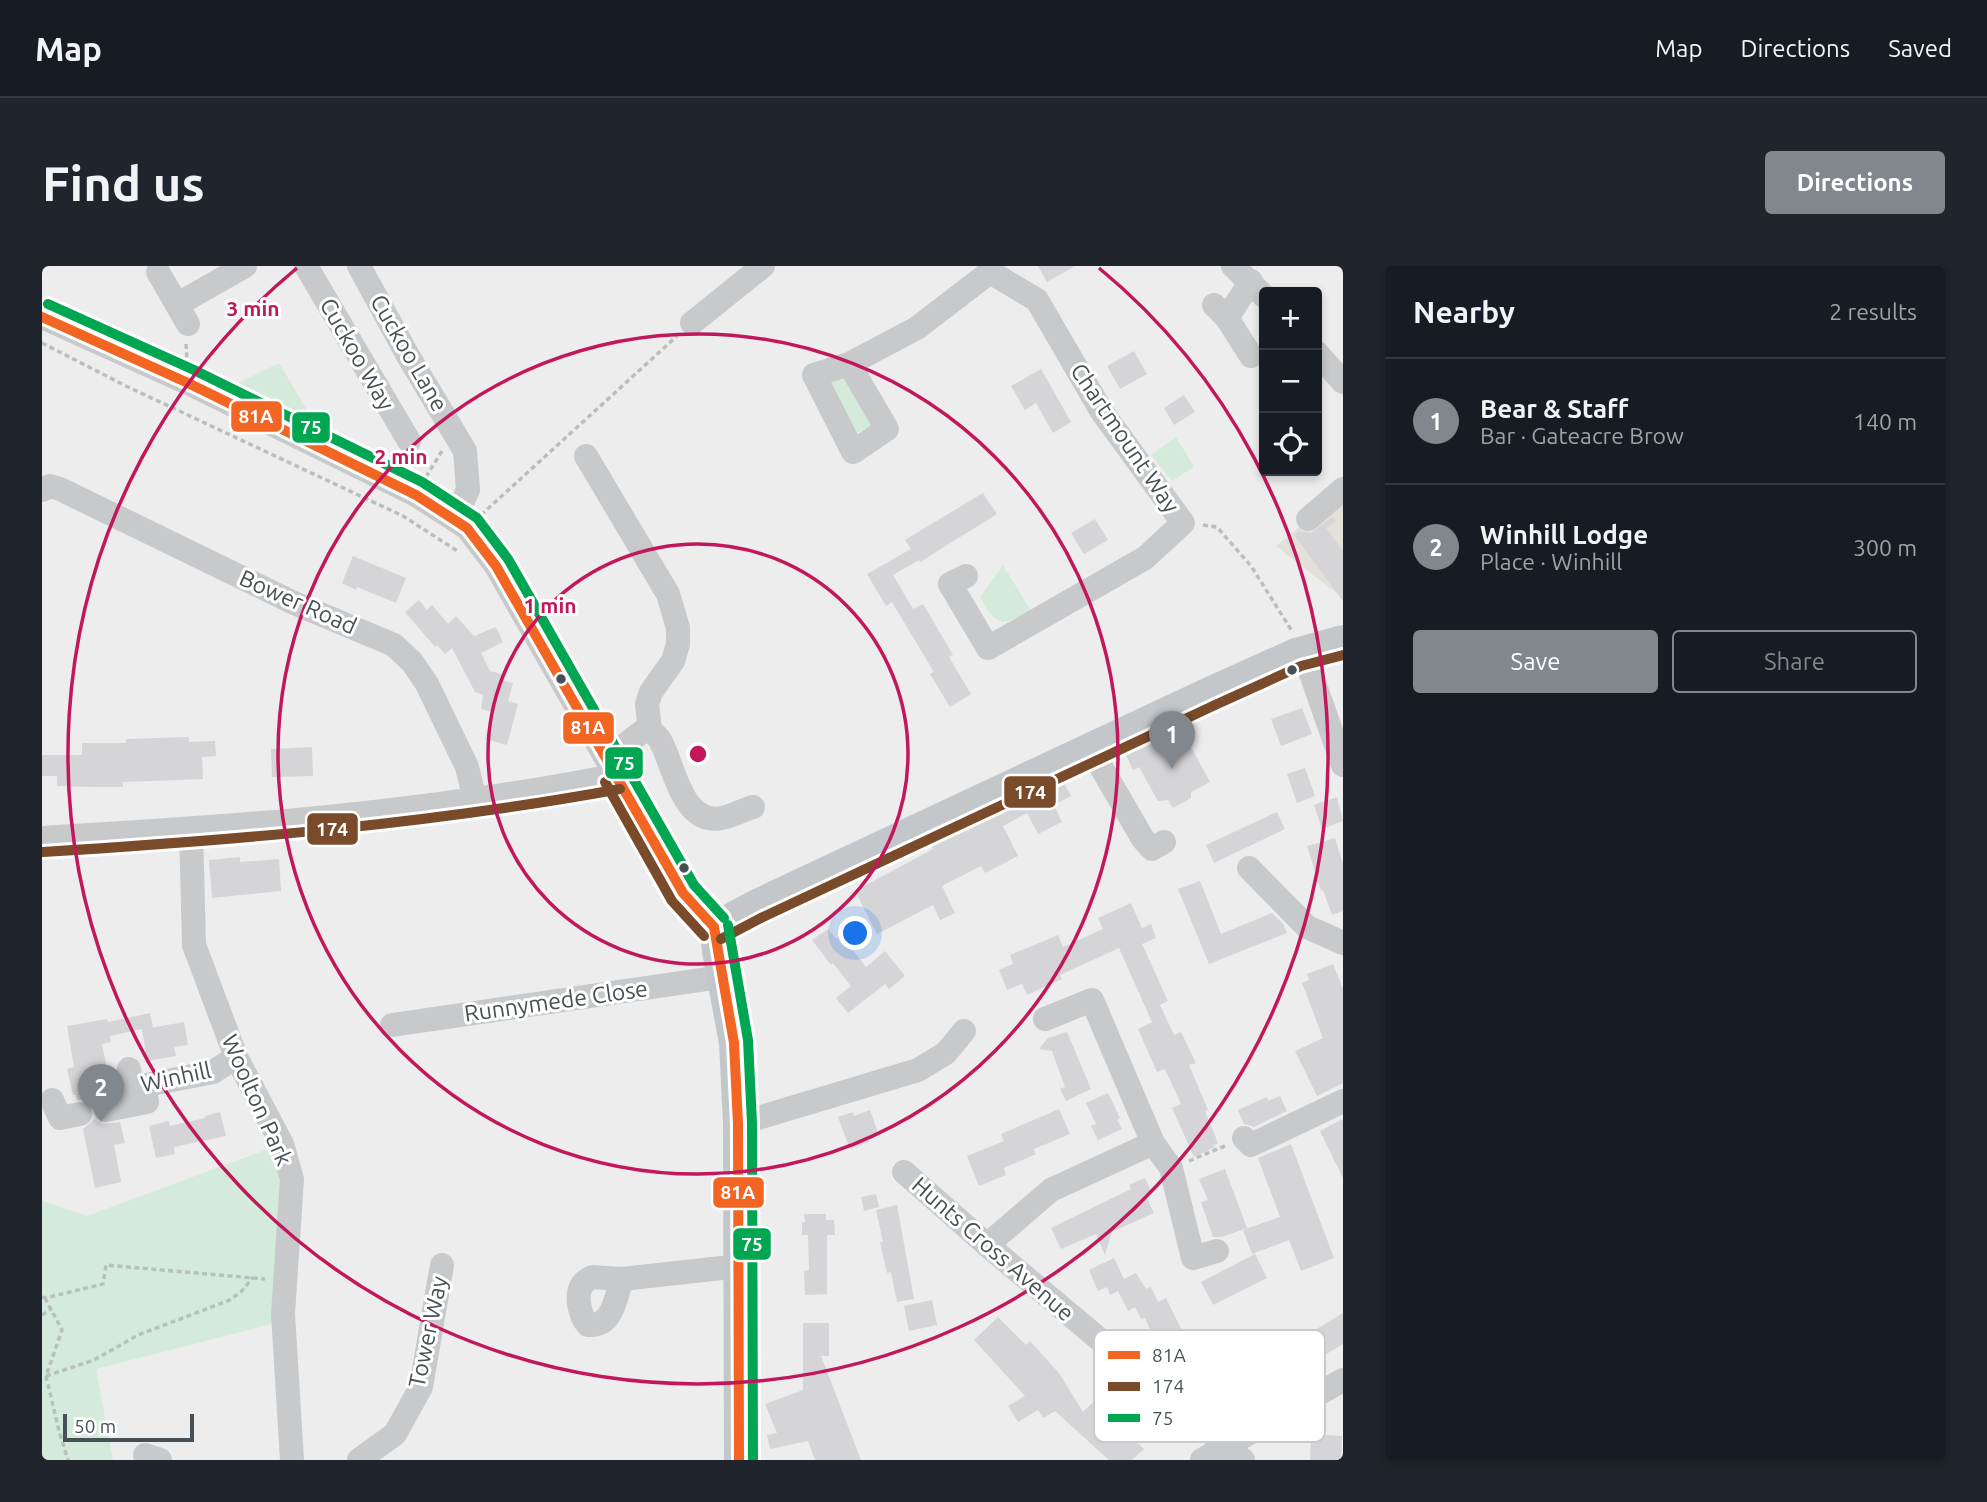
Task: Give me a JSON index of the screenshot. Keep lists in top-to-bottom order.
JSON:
{
  "streets": {
    "street": [
      "Cuckoo Lane",
      "Cuckoo Way",
      "Chartmount Way",
      "Bower Road",
      "Runnymede Close",
      "Winhill",
      "Woolton Park",
      "Hunts Cross Avenue",
      "Tower Way"
    ]
  },
  "crossings": [
    ["Winhill", "Woolton Park"]
  ],
  "lines": ["transit line 75", "transit line 81A", "transit line 174"],
  "legend": ["81A", "174", "75"],
  "scale_bar": "50 m",
  "page": {
    "header": "Map",
    "nav": ["Map", "Directions", "Saved"],
    "buttons": [
      "Directions",
      ["Save", "Share"]
    ],
    "title": "Find us",
    "heading": ["Nearby", "2 results"],
    "map_buttons": ["+", "−"],
    "list": [
      {
        "mark": "1",
        "name": "Bear & Staff",
        "note": "Bar · Gateacre Brow",
        "value": "140 m"
      },
      {
        "mark": "2",
        "name": "Winhill Lodge",
        "note": "Place · Winhill",
        "value": "300 m"
      }
    ],
    "pins": ["1", "2"],
    "scale": "50 m"
  },
  "rings": ["3 min", "2 min", "1 min"]
}
